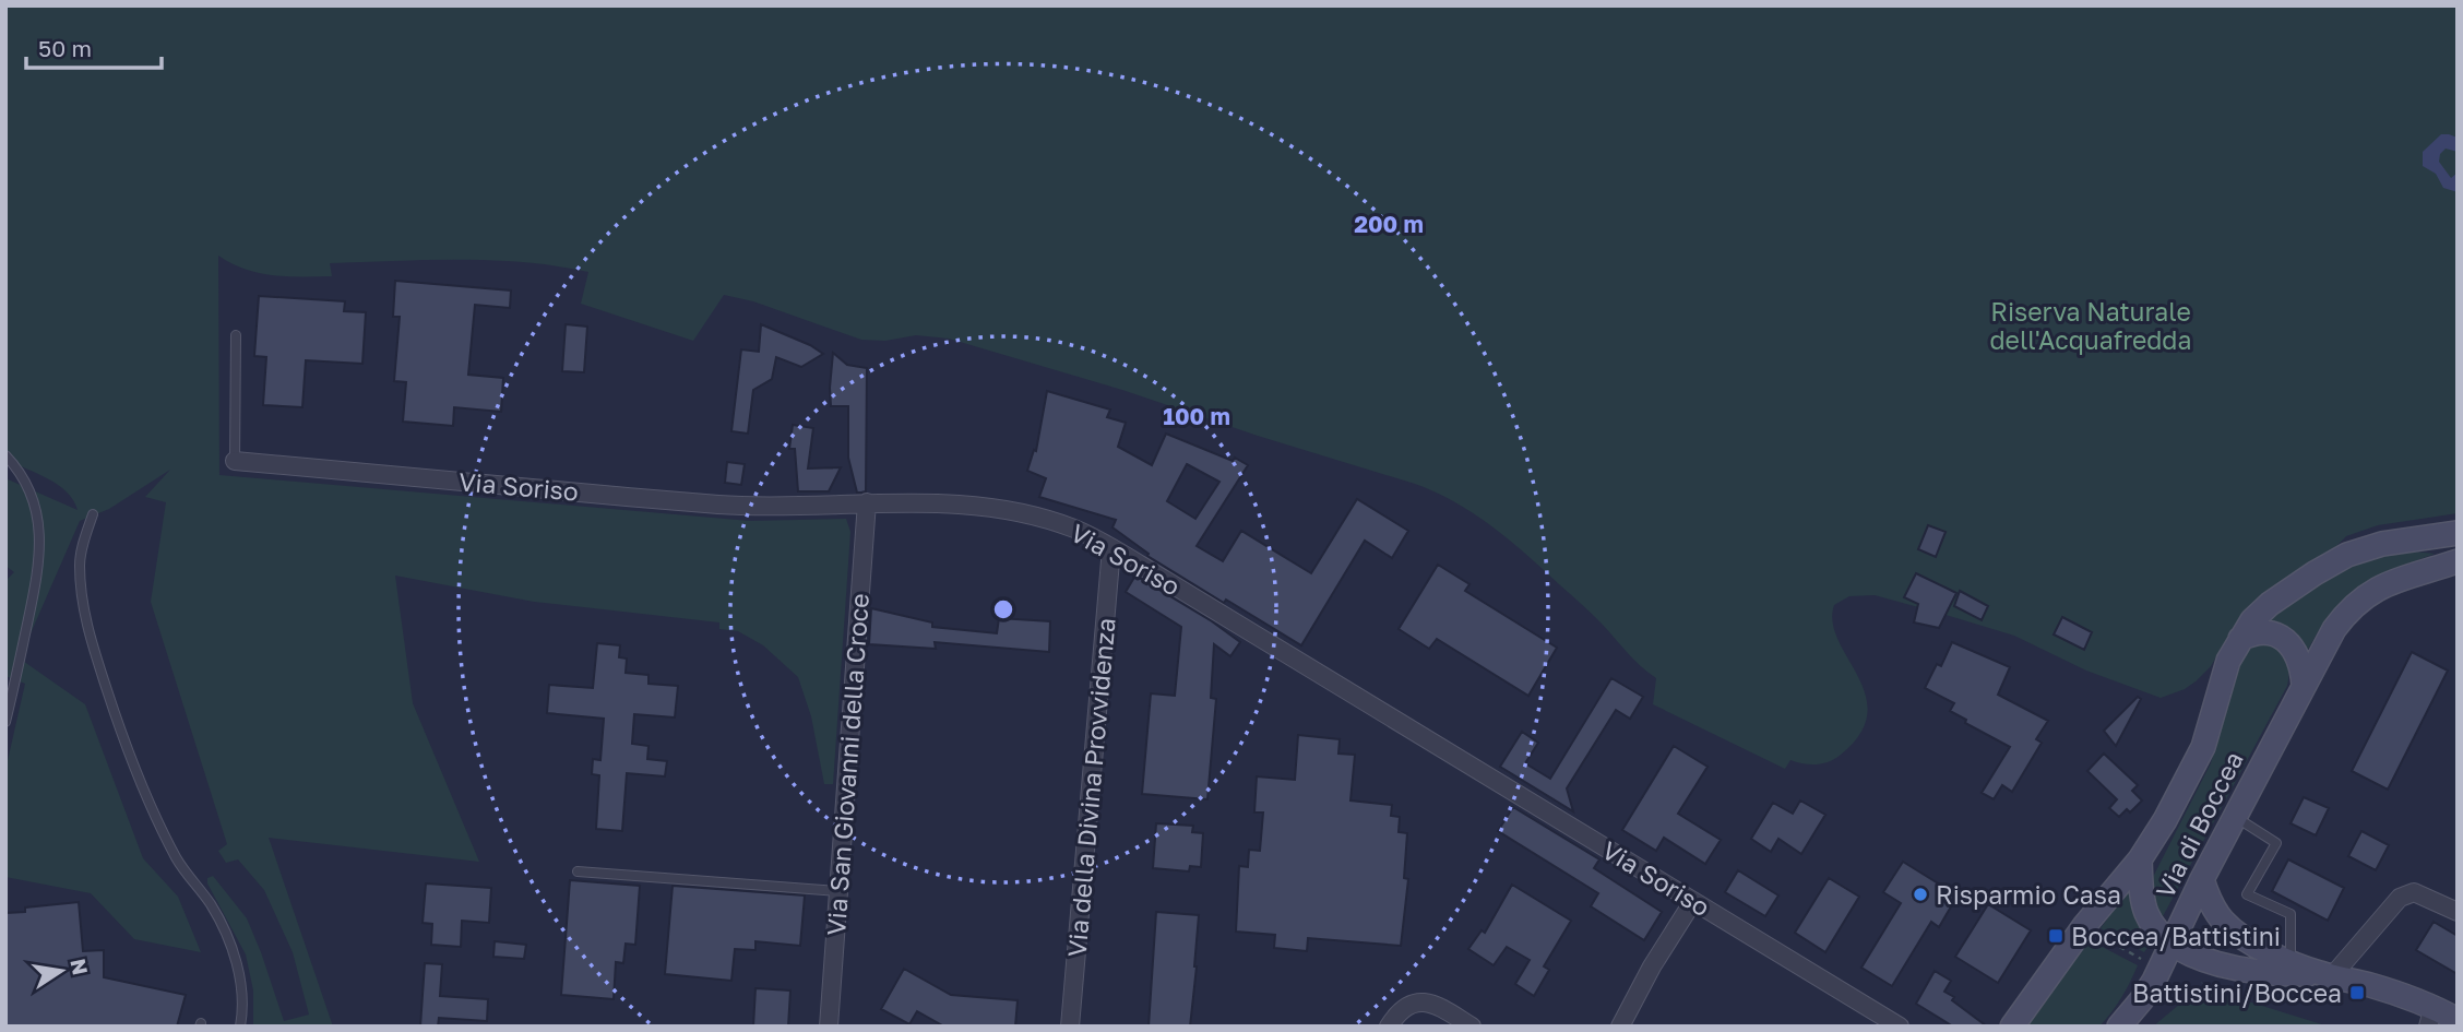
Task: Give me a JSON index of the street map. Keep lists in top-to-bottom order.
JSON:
{
  "streets": {
    "main road": ["Via di Boccea"],
    "street": ["Via Soriso", "Via San Giovanni della Croce", "Via della Divina Provvidenza"]
  },
  "crossings": [
    ["Via Soriso", "Via San Giovanni della Croce"],
    ["Via Soriso", "Via della Divina Provvidenza"]
  ],
  "parks": ["Riserva Naturale dell'Acquafredda"],
  "places": {
    "other": ["Risparmio Casa"],
    "transit": ["Boccea/Battistini", "Battistini/Boccea"]
  },
  "scale_bar": "50 m",
  "north": "right",
  "rings": ["200 m", "100 m"]
}
